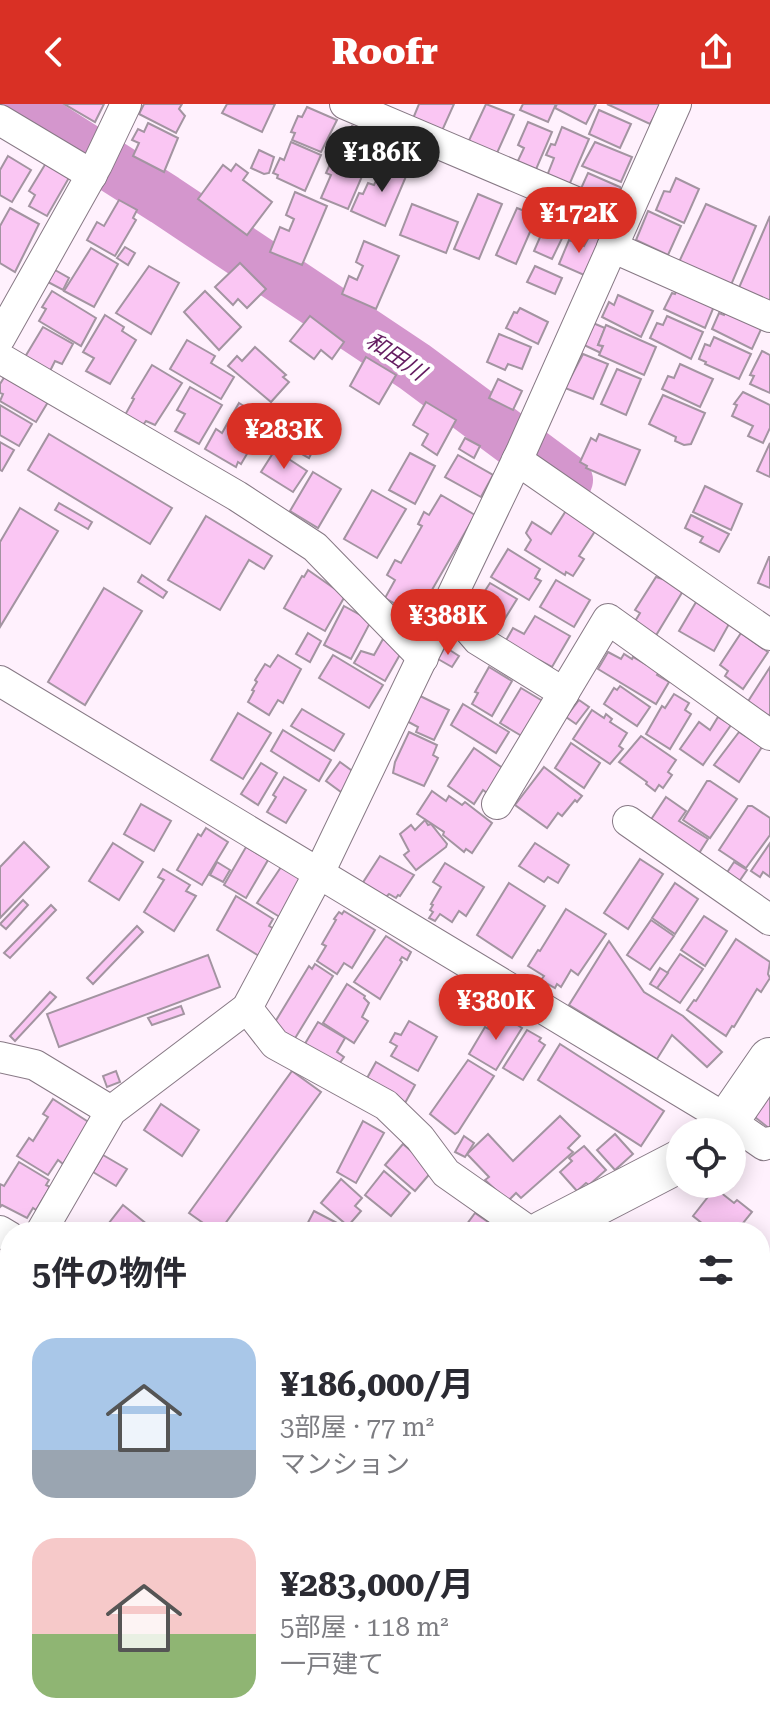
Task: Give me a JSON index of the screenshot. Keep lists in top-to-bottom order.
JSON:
{
  "water": ["和田川"],
  "page": {
    "header": "Roofr",
    "price": [
      "¥186K",
      "¥172K",
      "¥283K",
      "¥388K",
      "¥380K"
    ],
    "heading": "5件の物件",
    "list": [
      {
        "name": "¥186,000/月",
        "note": "3部屋 · 77 m² · マンション"
      },
      {
        "name": "¥283,000/月",
        "note": "5部屋 · 118 m² · 一戸建て"
      }
    ]
  }
}
